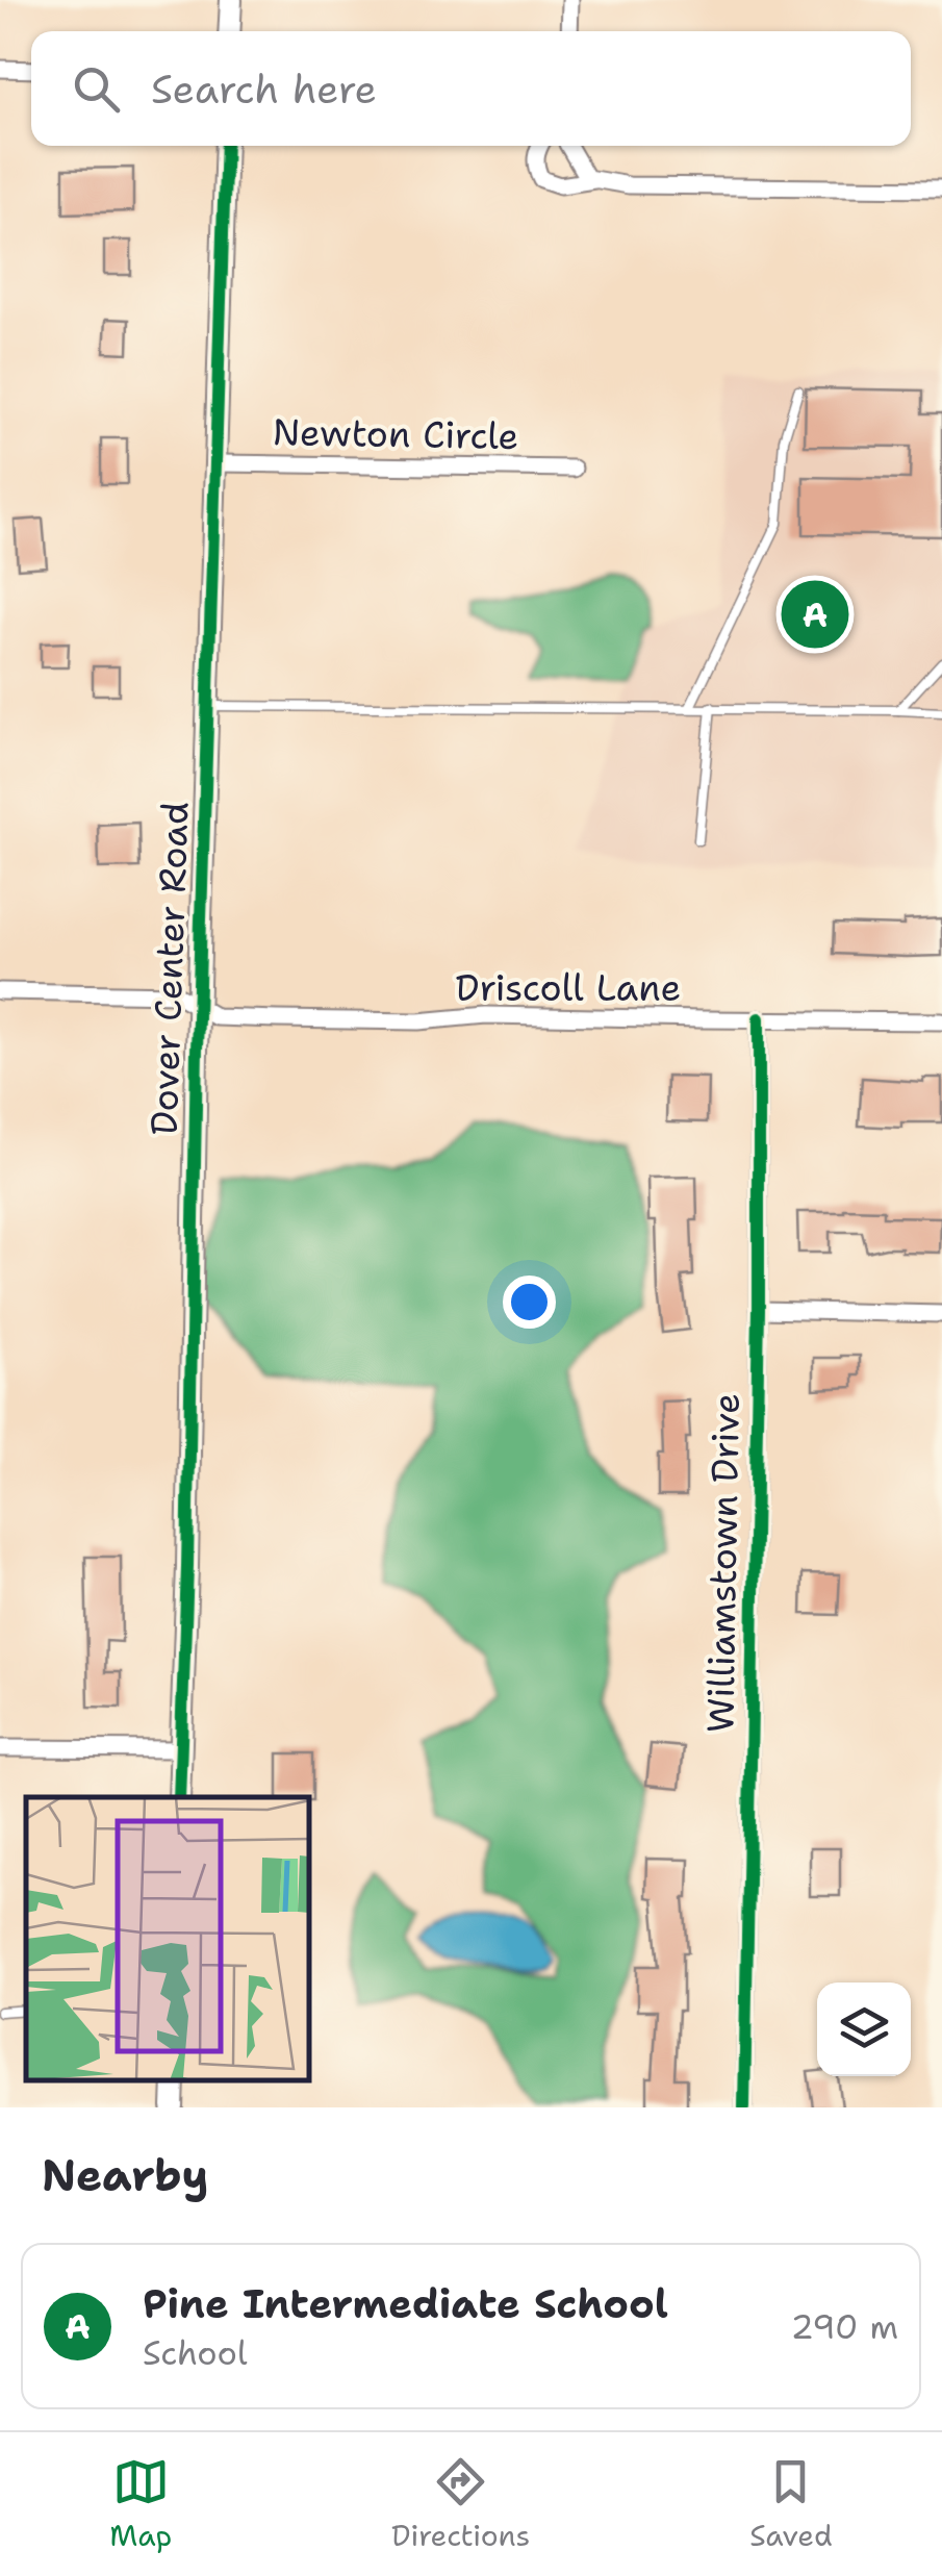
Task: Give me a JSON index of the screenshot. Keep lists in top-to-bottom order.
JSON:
{
  "streets": {
    "street": [
      "Newton Circle",
      "Dover Center Road",
      "Driscoll Lane",
      "Williamstown Drive"
    ]
  },
  "crossings": [
    ["Newton Circle", "Dover Center Road"],
    ["Dover Center Road", "Driscoll Lane"],
    ["Driscoll Lane", "Williamstown Drive"]
  ],
  "page": {
    "search": "Search here",
    "pins": "A",
    "heading": "Nearby",
    "list": [
      {
        "mark": "A",
        "name": "Pine Intermediate School",
        "note": "School",
        "value": "290 m"
      }
    ],
    "nav": ["Map", "Directions", "Saved"]
  }
}
